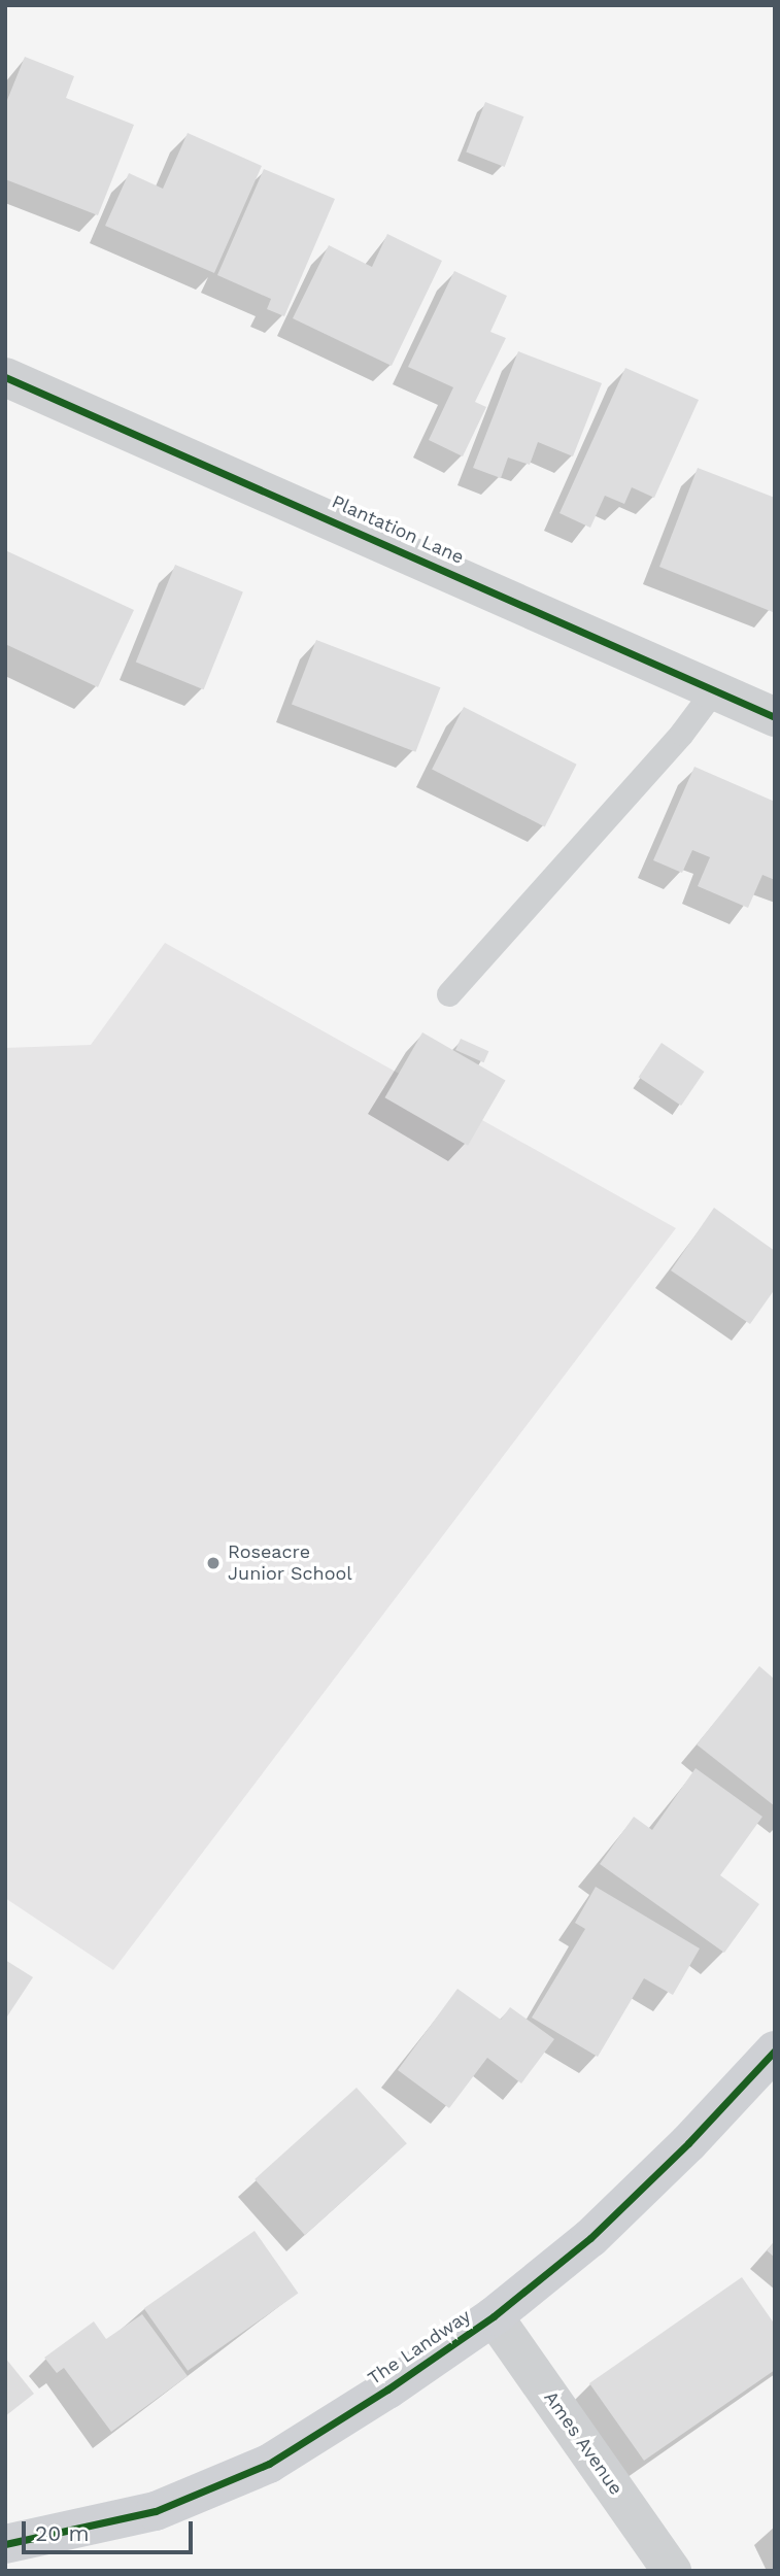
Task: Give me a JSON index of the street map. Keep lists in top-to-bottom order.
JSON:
{
  "streets": {
    "street": ["Plantation Lane", "The Landway", "Ames Avenue"]
  },
  "crossings": [
    ["The Landway", "Ames Avenue"]
  ],
  "places": ["Roseacre Junior School"],
  "scale_bar": "20 m"
}
